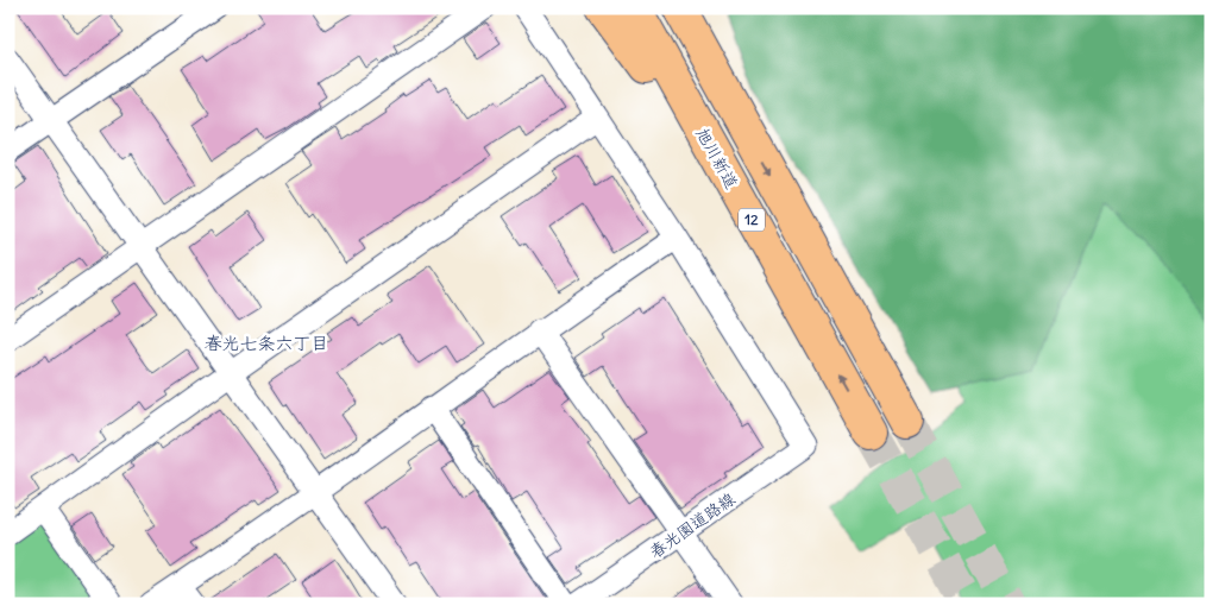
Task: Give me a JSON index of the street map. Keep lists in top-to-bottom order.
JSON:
{
  "streets": {
    "highway": ["旭川新道", "12"],
    "street": ["春光園道路線"]
  },
  "crossings": [
    ["旭川新道", "12"]
  ],
  "districts": ["春光七条六丁目"]
}
